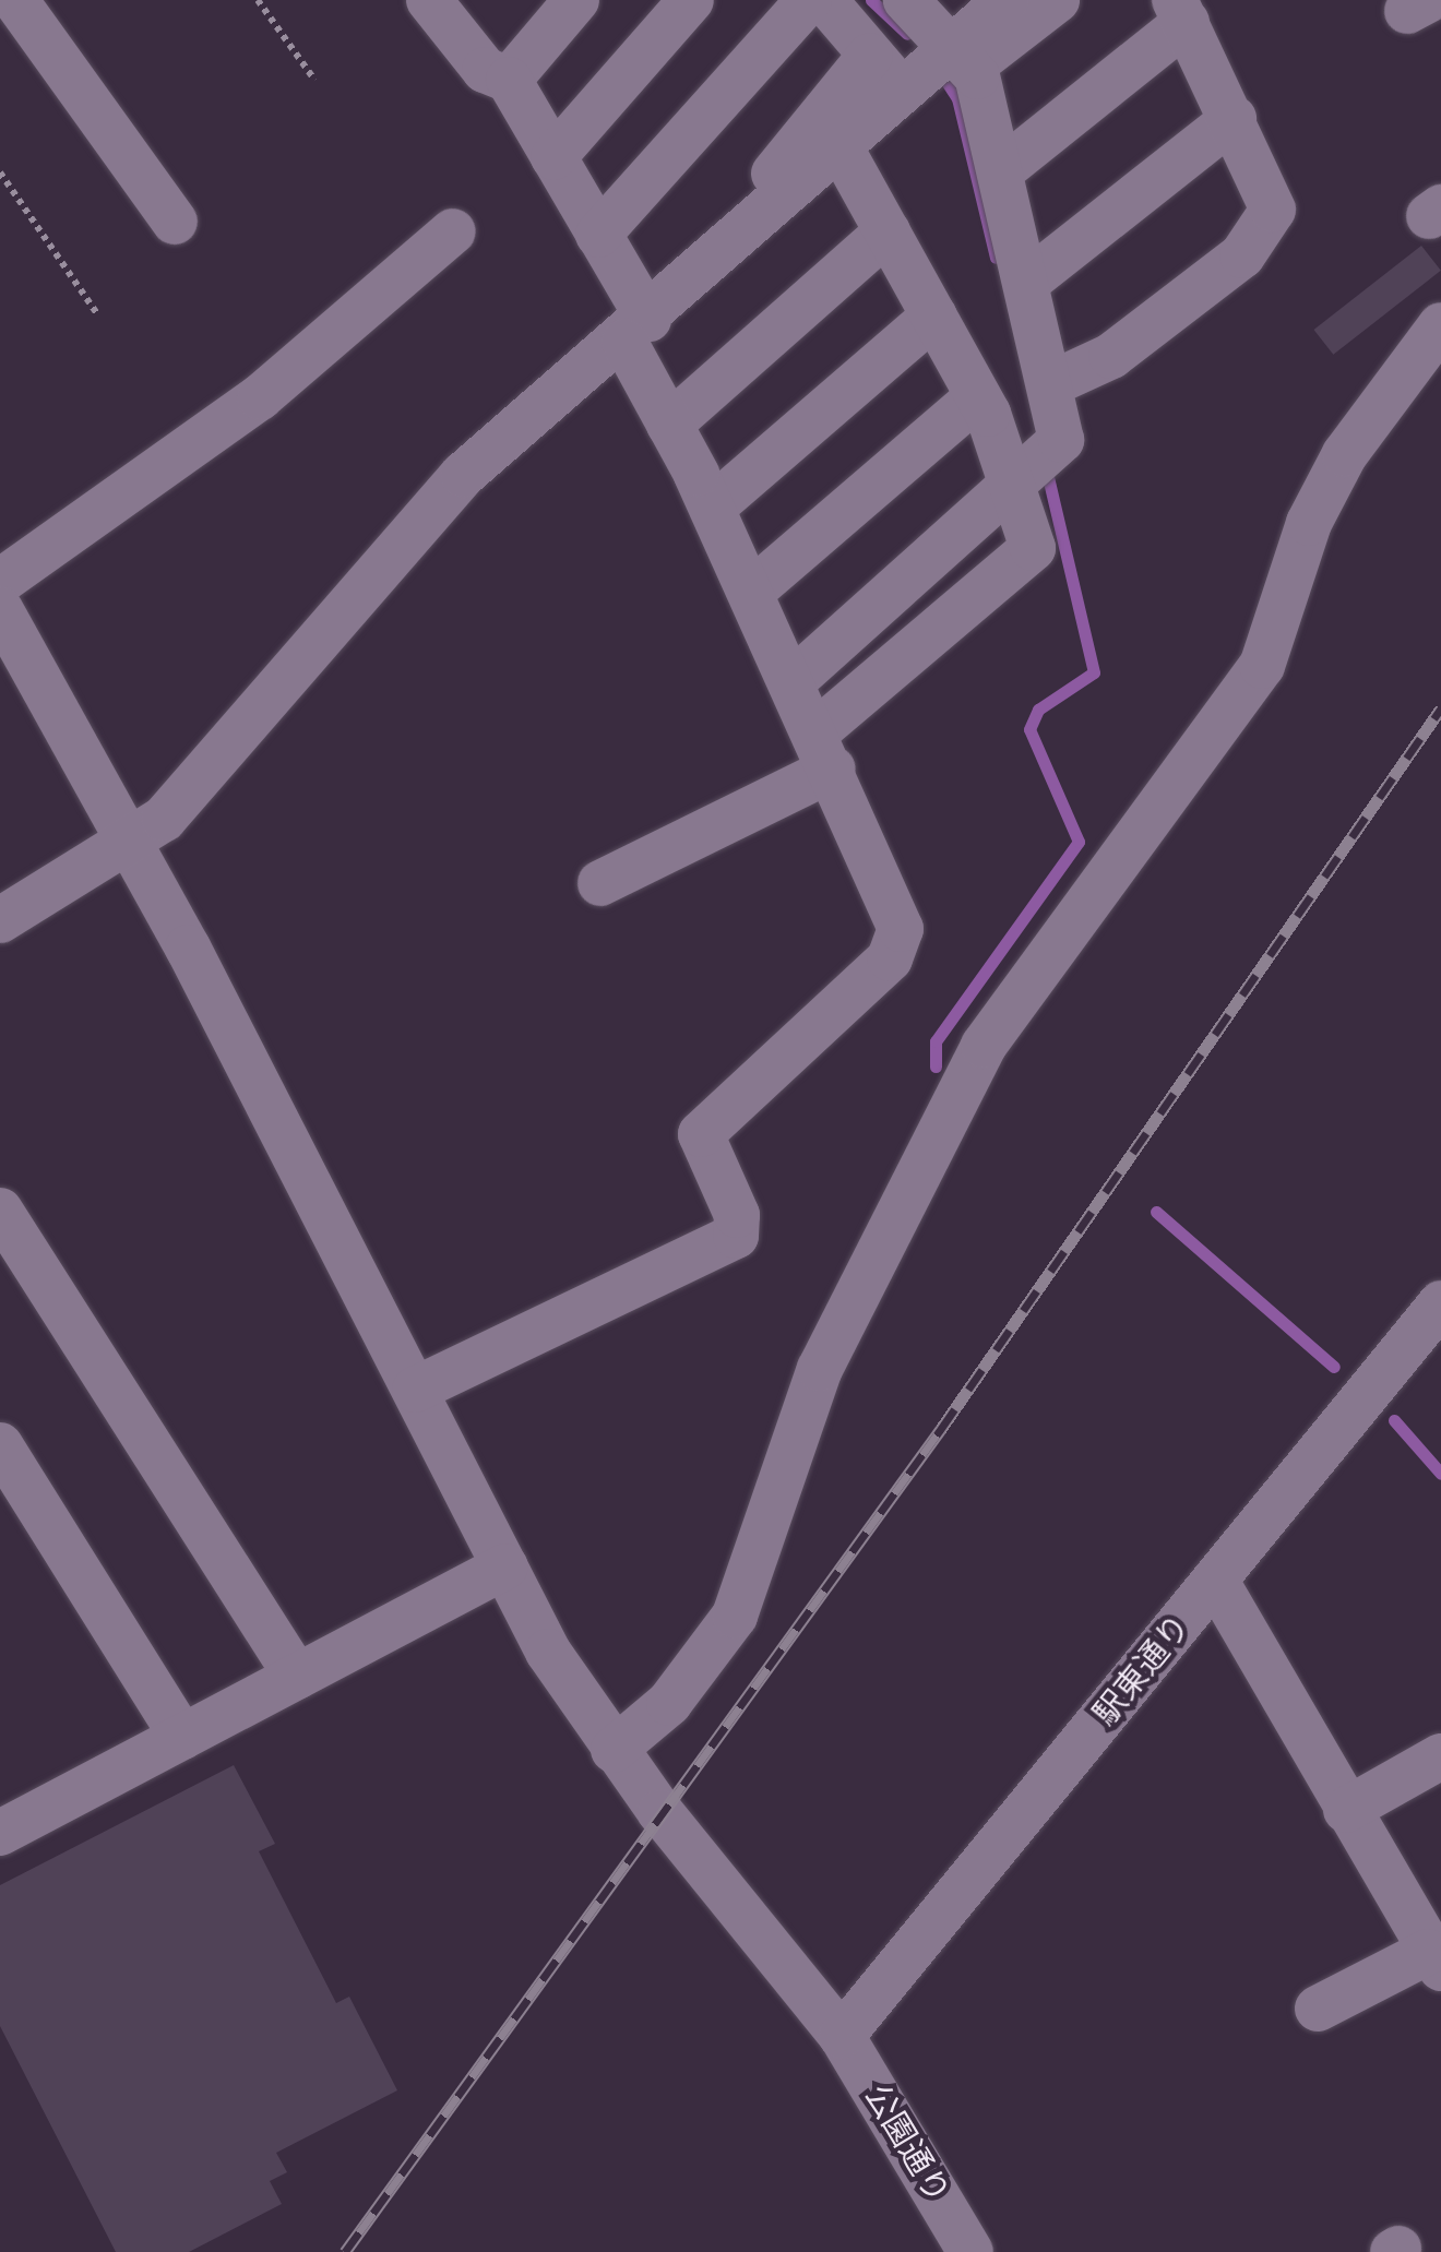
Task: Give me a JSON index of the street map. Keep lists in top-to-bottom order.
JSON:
{
  "streets": {
    "street": ["駅東通り", "公園通り"]
  },
  "crossings": [
    ["駅東通り", "公園通り"]
  ]
}
